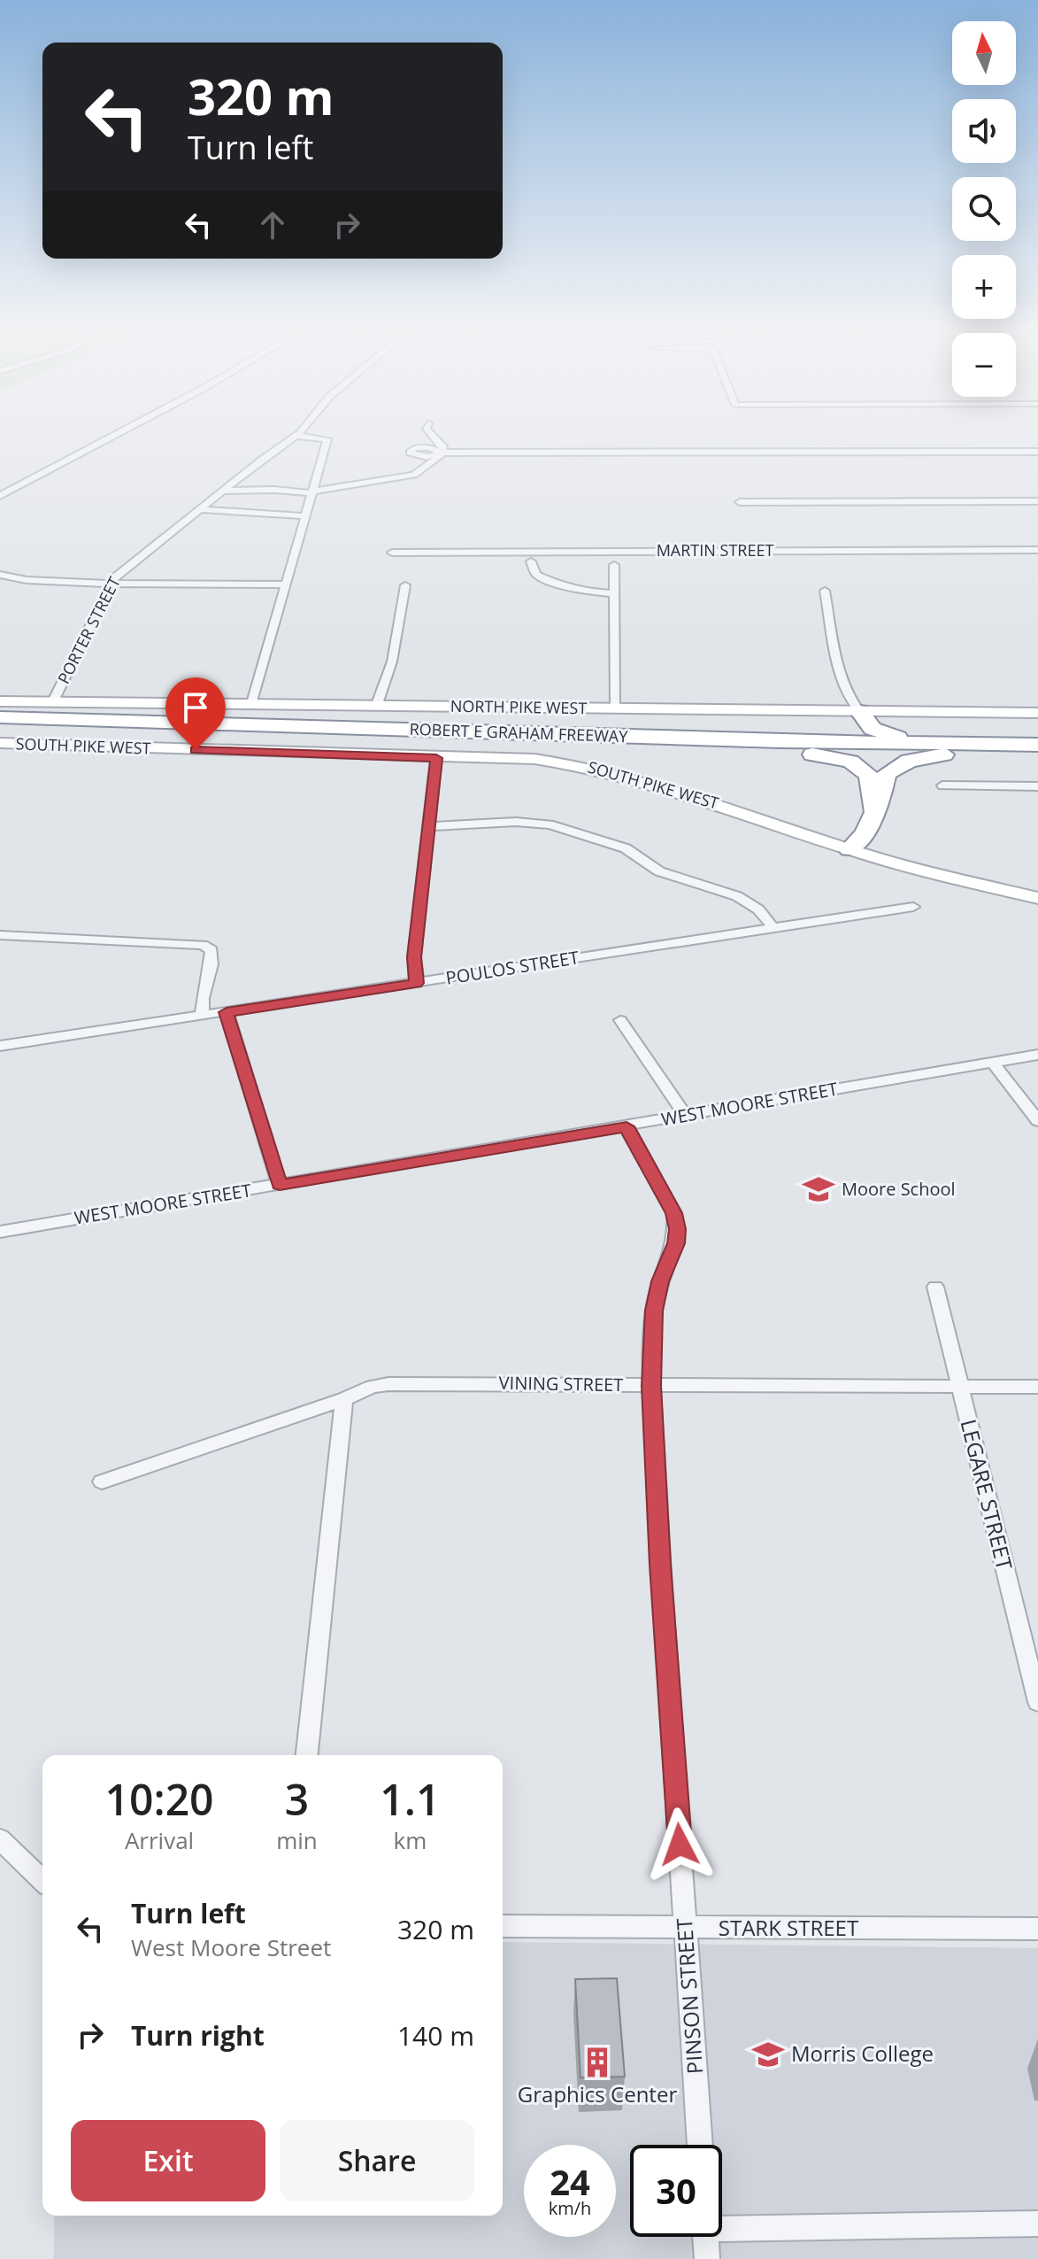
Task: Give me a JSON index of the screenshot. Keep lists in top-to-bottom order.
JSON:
{
  "streets": {
    "highway": ["ROBERT E GRAHAM FREEWAY"],
    "main road": ["NORTH PIKE WEST", "SOUTH PIKE WEST"],
    "street": [
      "MARTIN STREET",
      "PORTER STREET",
      "POULOS STREET",
      "WEST MOORE STREET",
      "VINING STREET",
      "LEGARE STREET",
      "STARK STREET",
      "PINSON STREET"
    ]
  },
  "crossings": [
    ["PORTER STREET", "NORTH PIKE WEST"],
    ["WEST MOORE STREET", "PINSON STREET"],
    ["VINING STREET", "LEGARE STREET"],
    ["VINING STREET", "PINSON STREET"],
    ["STARK STREET", "PINSON STREET"]
  ],
  "places": {
    "school or university": ["Moore School", "Morris College"],
    "building": ["Graphics Center"]
  },
  "north": "top",
  "page": {
    "map_buttons": ["+", "−"],
    "turn": ["320 m", "Turn left"],
    "eta": [
      "10:20",
      "Arrival",
      "3",
      "min",
      "1.1",
      "km"
    ],
    "list": [
      {
        "name": "Turn left",
        "note": "West Moore Street",
        "value": "320 m"
      },
      {
        "name": "Turn right",
        "value": "140 m"
      }
    ],
    "buttons": ["Exit", "Share"],
    "speed": "24 km/h",
    "limit": "30"
  }
}
